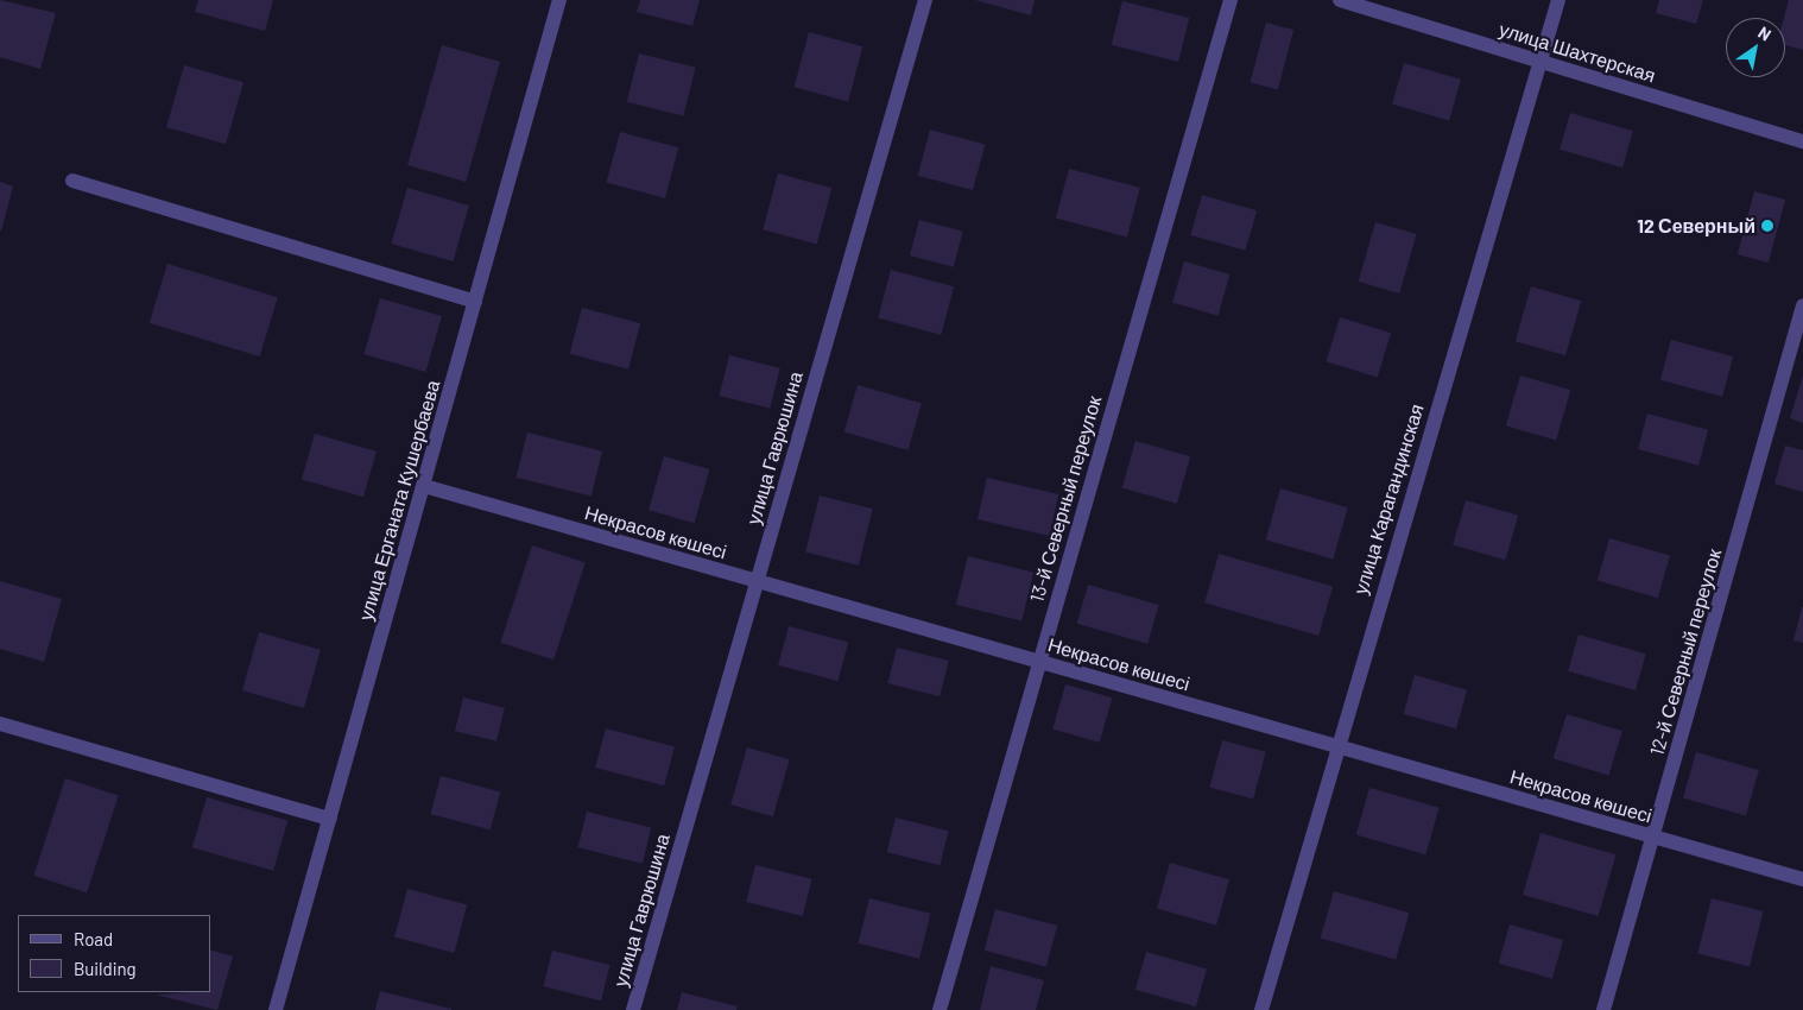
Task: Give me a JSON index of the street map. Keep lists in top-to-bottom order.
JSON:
{
  "streets": {
    "street": [
      "улица Шахтерская",
      "улица Гаврюшина",
      "13-й Северный переулок",
      "улица Карагандинская",
      "улица Ерганата Кушербаева",
      "Некрасов көшесі",
      "12-й Северный переулок"
    ]
  },
  "crossings": [
    ["улица Шахтерская", "улица Карагандинская"],
    ["улица Гаврюшина", "Некрасов көшесі"],
    ["13-й Северный переулок", "Некрасов көшесі"],
    ["улица Карагандинская", "Некрасов көшесі"],
    ["улица Ерганата Кушербаева", "Некрасов көшесі"],
    ["Некрасов көшесі", "12-й Северный переулок"]
  ],
  "places": ["12 Северный"],
  "legend": ["Road", "Building"],
  "north": "top right"
}
